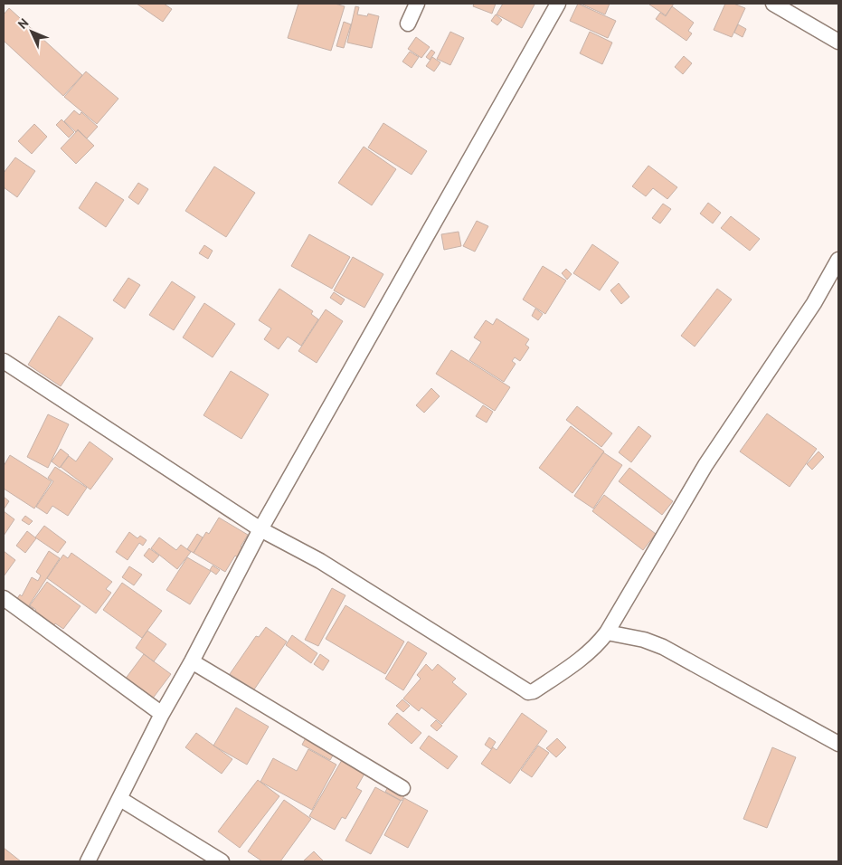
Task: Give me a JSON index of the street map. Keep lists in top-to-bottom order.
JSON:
{
  "north": "top left"
}
